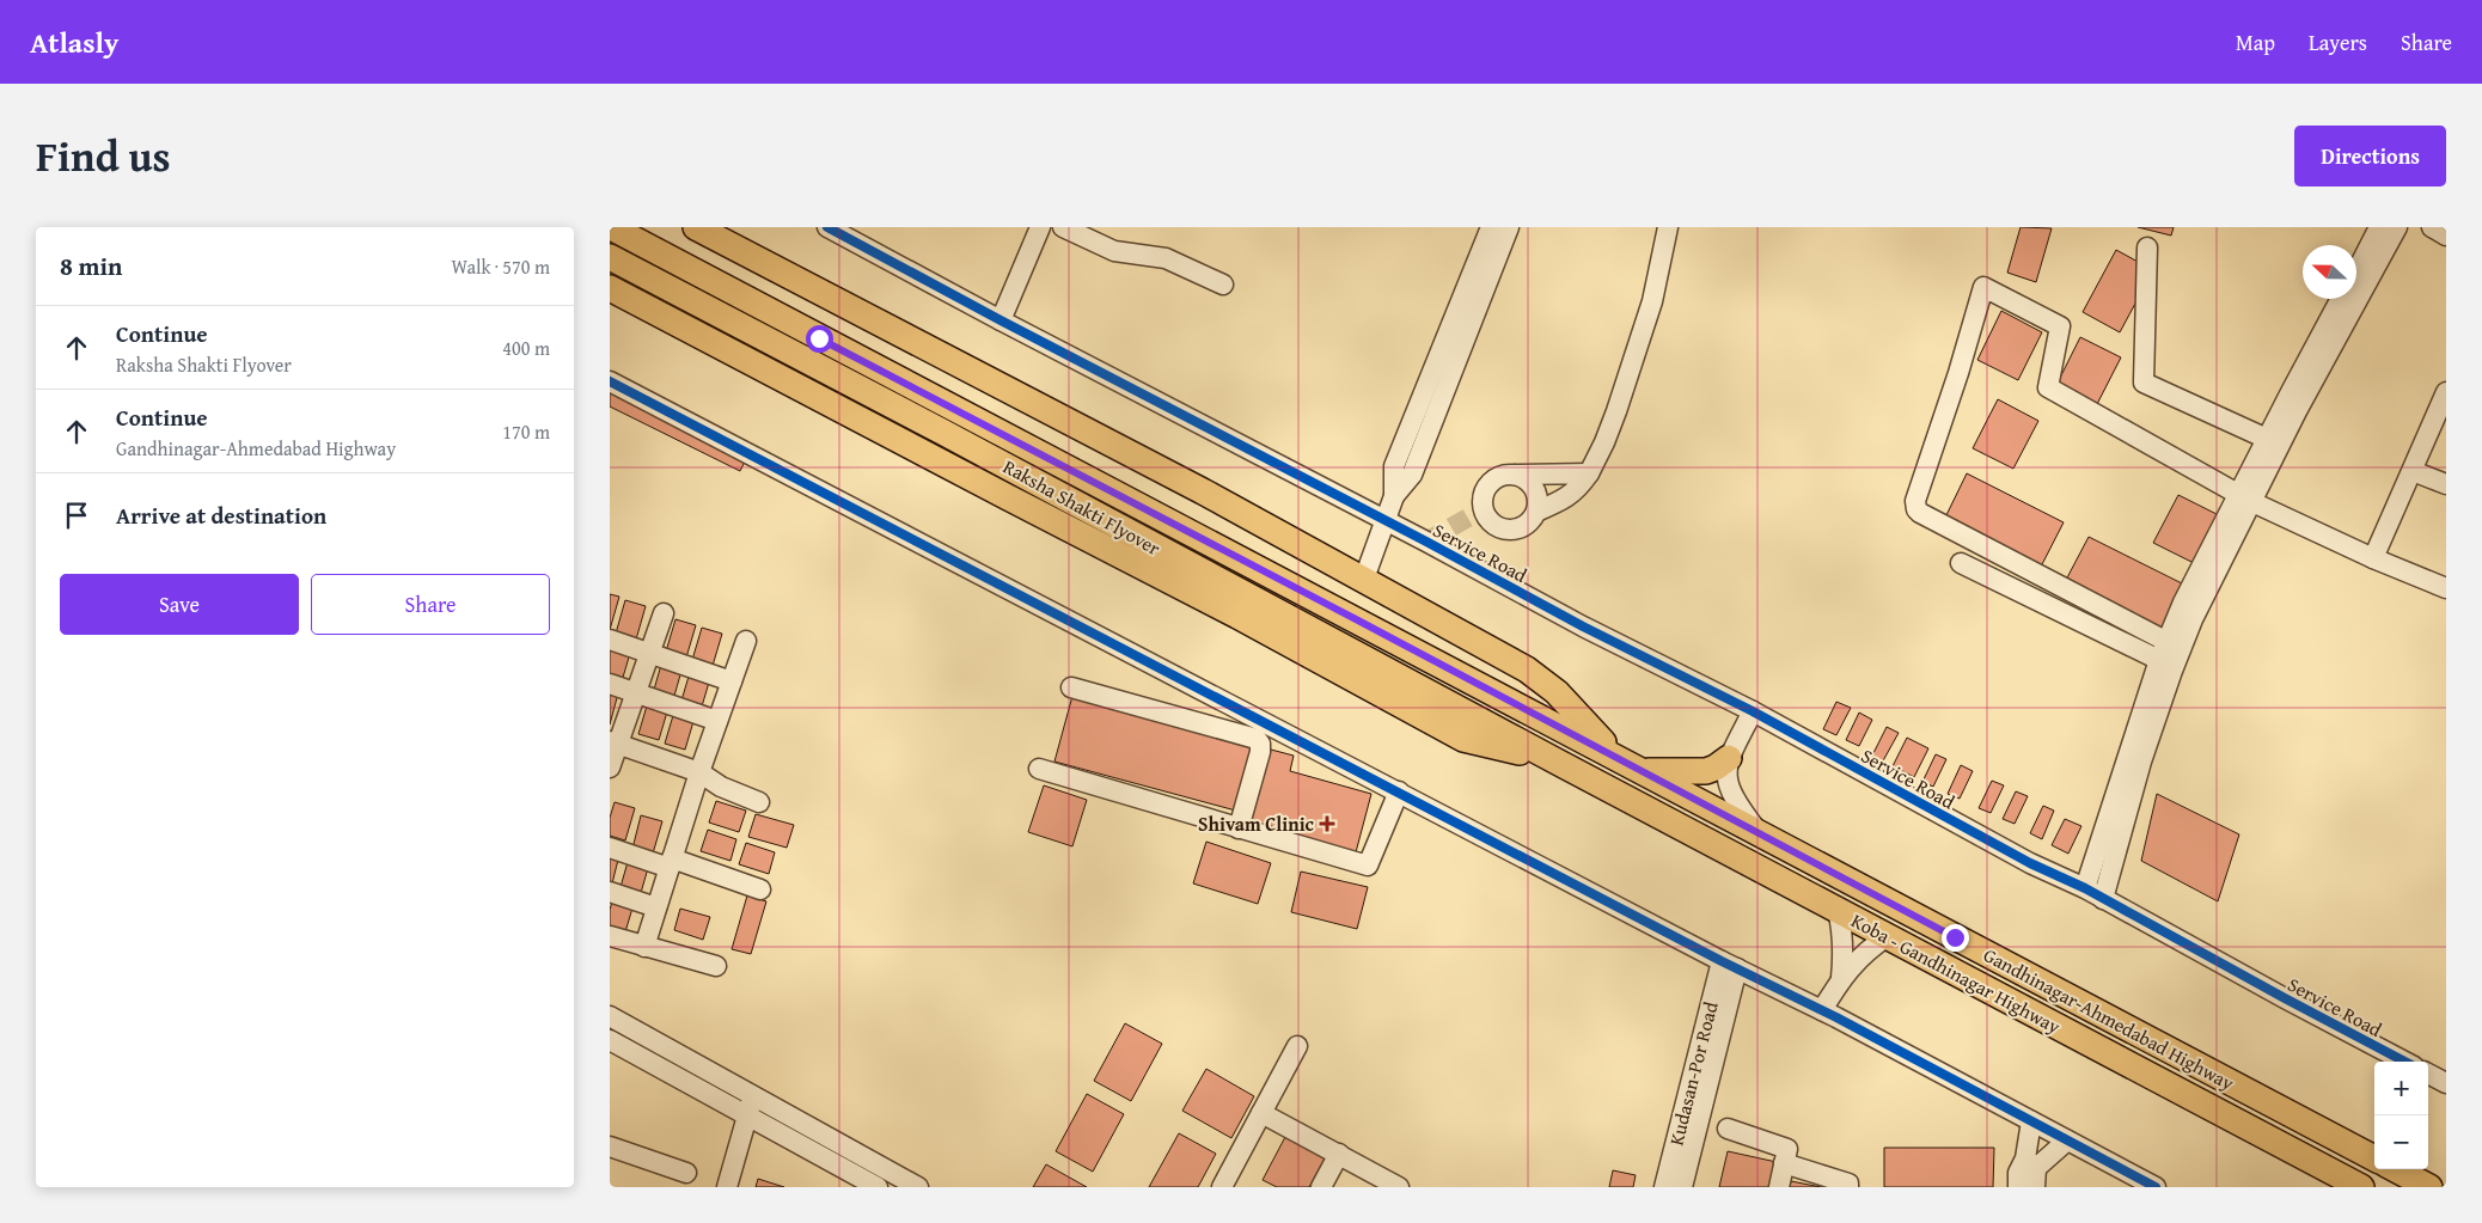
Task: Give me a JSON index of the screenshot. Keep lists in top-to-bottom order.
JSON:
{
  "streets": {
    "main road": ["Raksha Shakti Flyover", "Koba - Gandhinagar Highway", "Gandhinagar-Ahmedabad Highway"],
    "street": ["Service Road", "Kudasan-Por Road"]
  },
  "crossings": [
    ["Raksha Shakti Flyover", "Koba - Gandhinagar Highway"],
    ["Raksha Shakti Flyover", "Gandhinagar-Ahmedabad Highway"]
  ],
  "places": {
    "health": ["Shivam Clinic"]
  },
  "north": "left",
  "page": {
    "header": "Atlasly",
    "nav": ["Map", "Layers", "Share"],
    "title": "Find us",
    "buttons": [
      "Directions",
      ["Save", "Share"]
    ],
    "heading": ["8 min", "Walk · 570 m"],
    "list": [
      ["Continue", "Raksha Shakti Flyover", "400 m"],
      ["Continue", "Gandhinagar-Ahmedabad Highway", "170 m"],
      "Arrive at destination"
    ],
    "map_buttons": ["+", "−"]
  }
}
